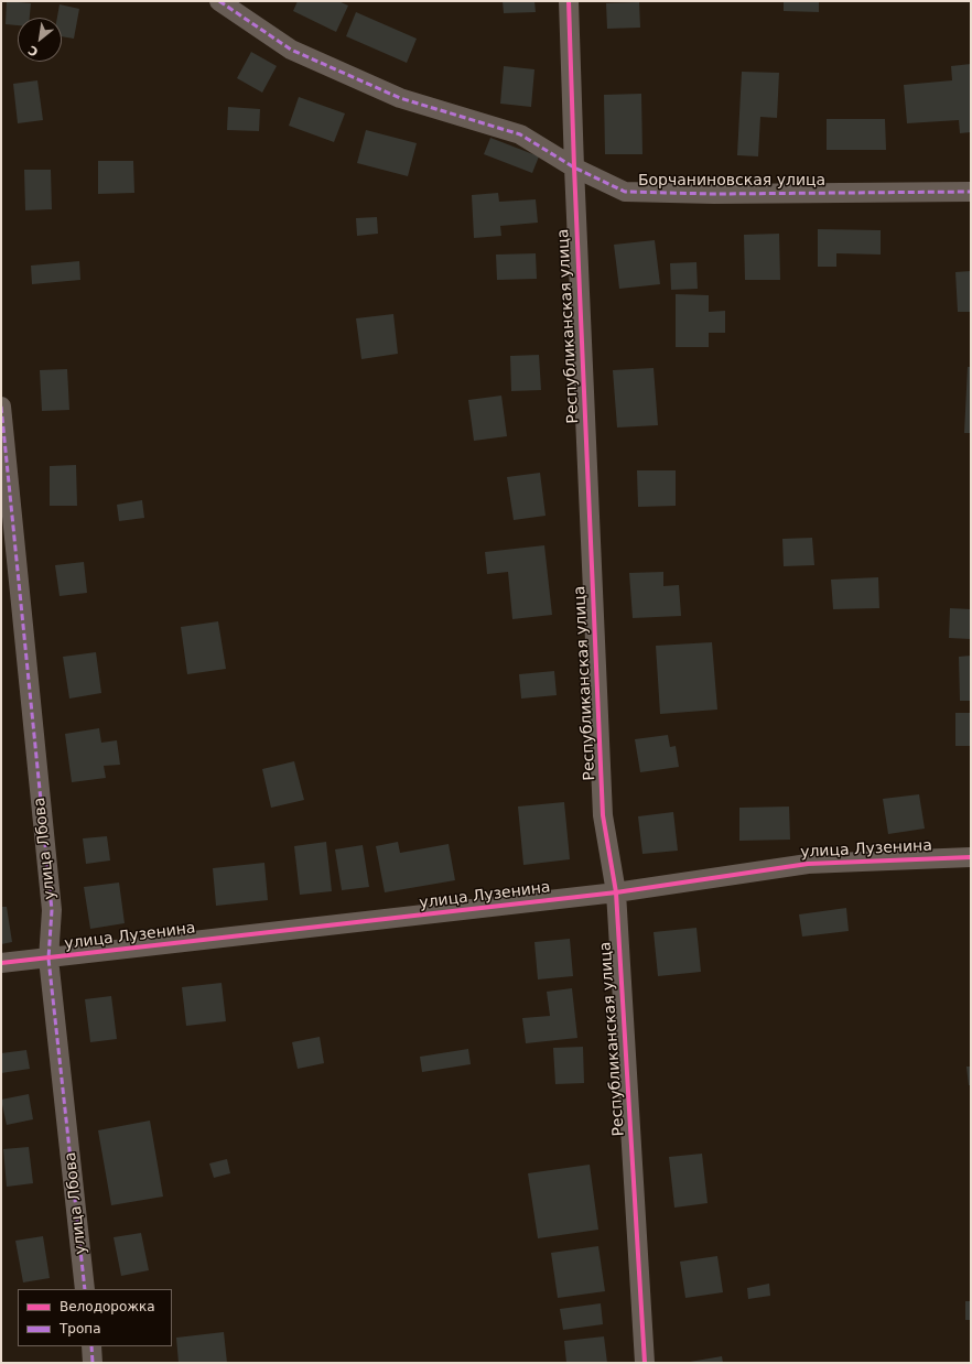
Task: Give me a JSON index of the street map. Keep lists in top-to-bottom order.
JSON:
{
  "streets": {
    "street": [
      "Борчаниновская улица",
      "Республиканская улица",
      "улица Лбова",
      "улица Лузенина"
    ]
  },
  "crossings": [
    ["Борчаниновская улица", "Республиканская улица"],
    ["Республиканская улица", "улица Лузенина"],
    ["улица Лбова", "улица Лузенина"]
  ],
  "legend": ["Велодорожка", "Тропа"],
  "north": "bottom left"
}
